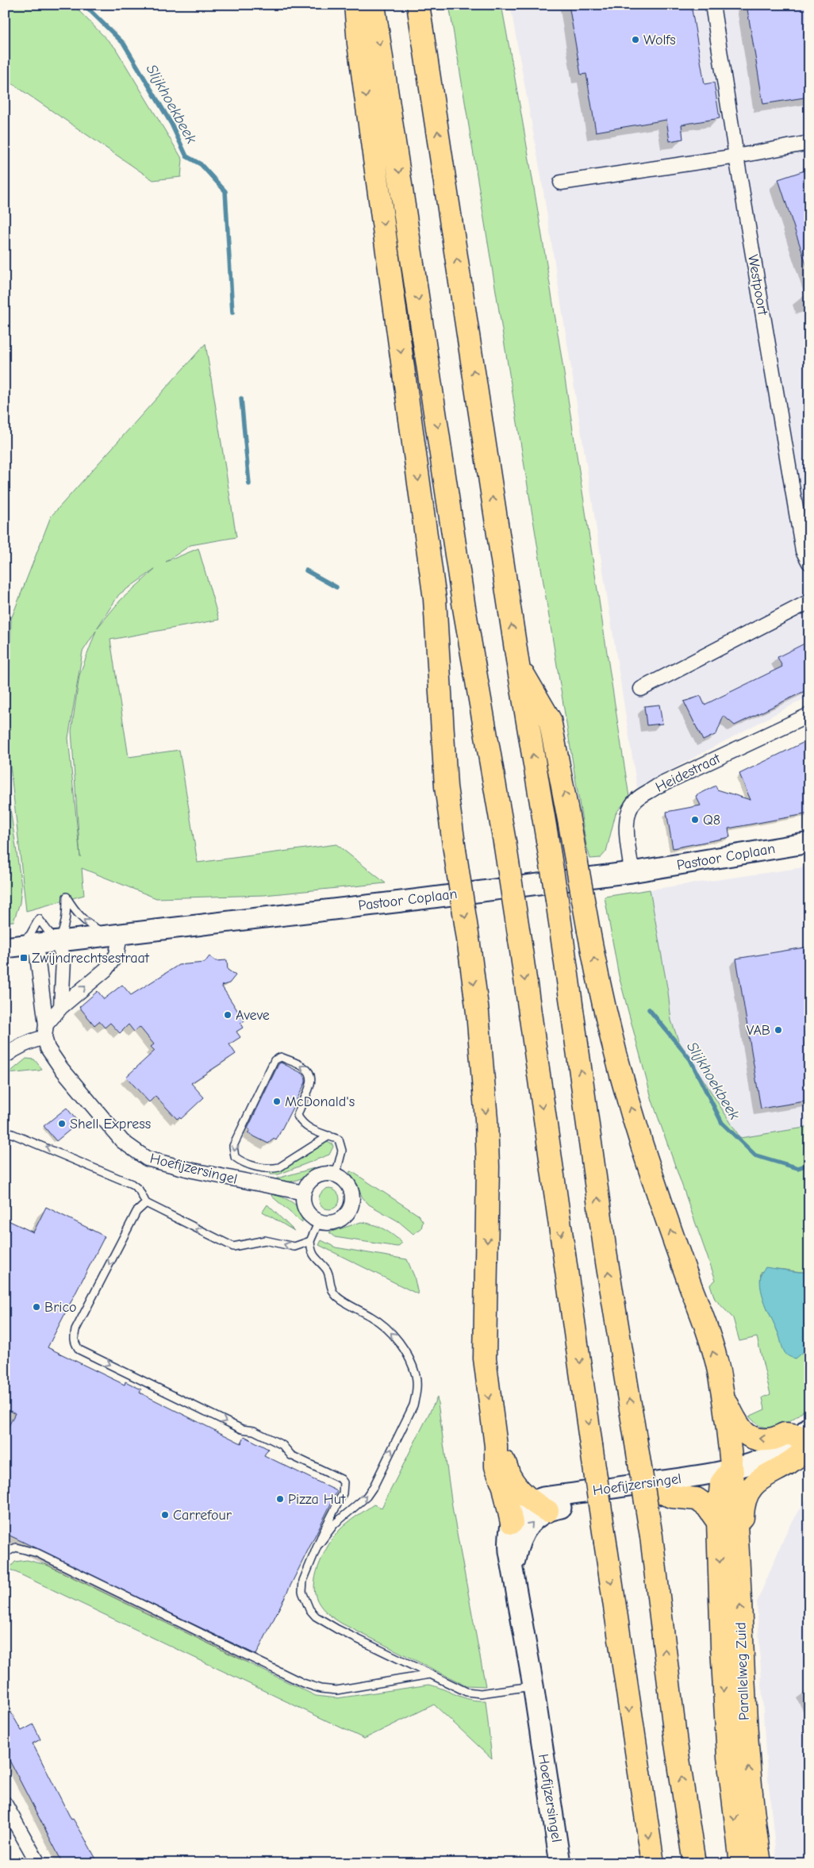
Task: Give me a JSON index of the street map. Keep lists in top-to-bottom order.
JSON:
{
  "streets": {
    "highway": ["Parallelweg Zuid"],
    "street": [
      "Westpoort",
      "Heidestraat",
      "Pastoor Coplaan",
      "Hoefijzersingel"
    ]
  },
  "crossings": [
    ["Heidestraat", "Pastoor Coplaan"],
    ["Hoefijzersingel", "Parallelweg Zuid"]
  ],
  "water": ["Slijkhoekbeek"],
  "places": {
    "other": [
      "Wolfs",
      "Q8",
      "Aveve",
      "VAB",
      "McDonald's",
      "Shell Express",
      "Brico",
      "Pizza Hut",
      "Carrefour"
    ],
    "transit": ["Zwijndrechtsestraat"]
  }
}
